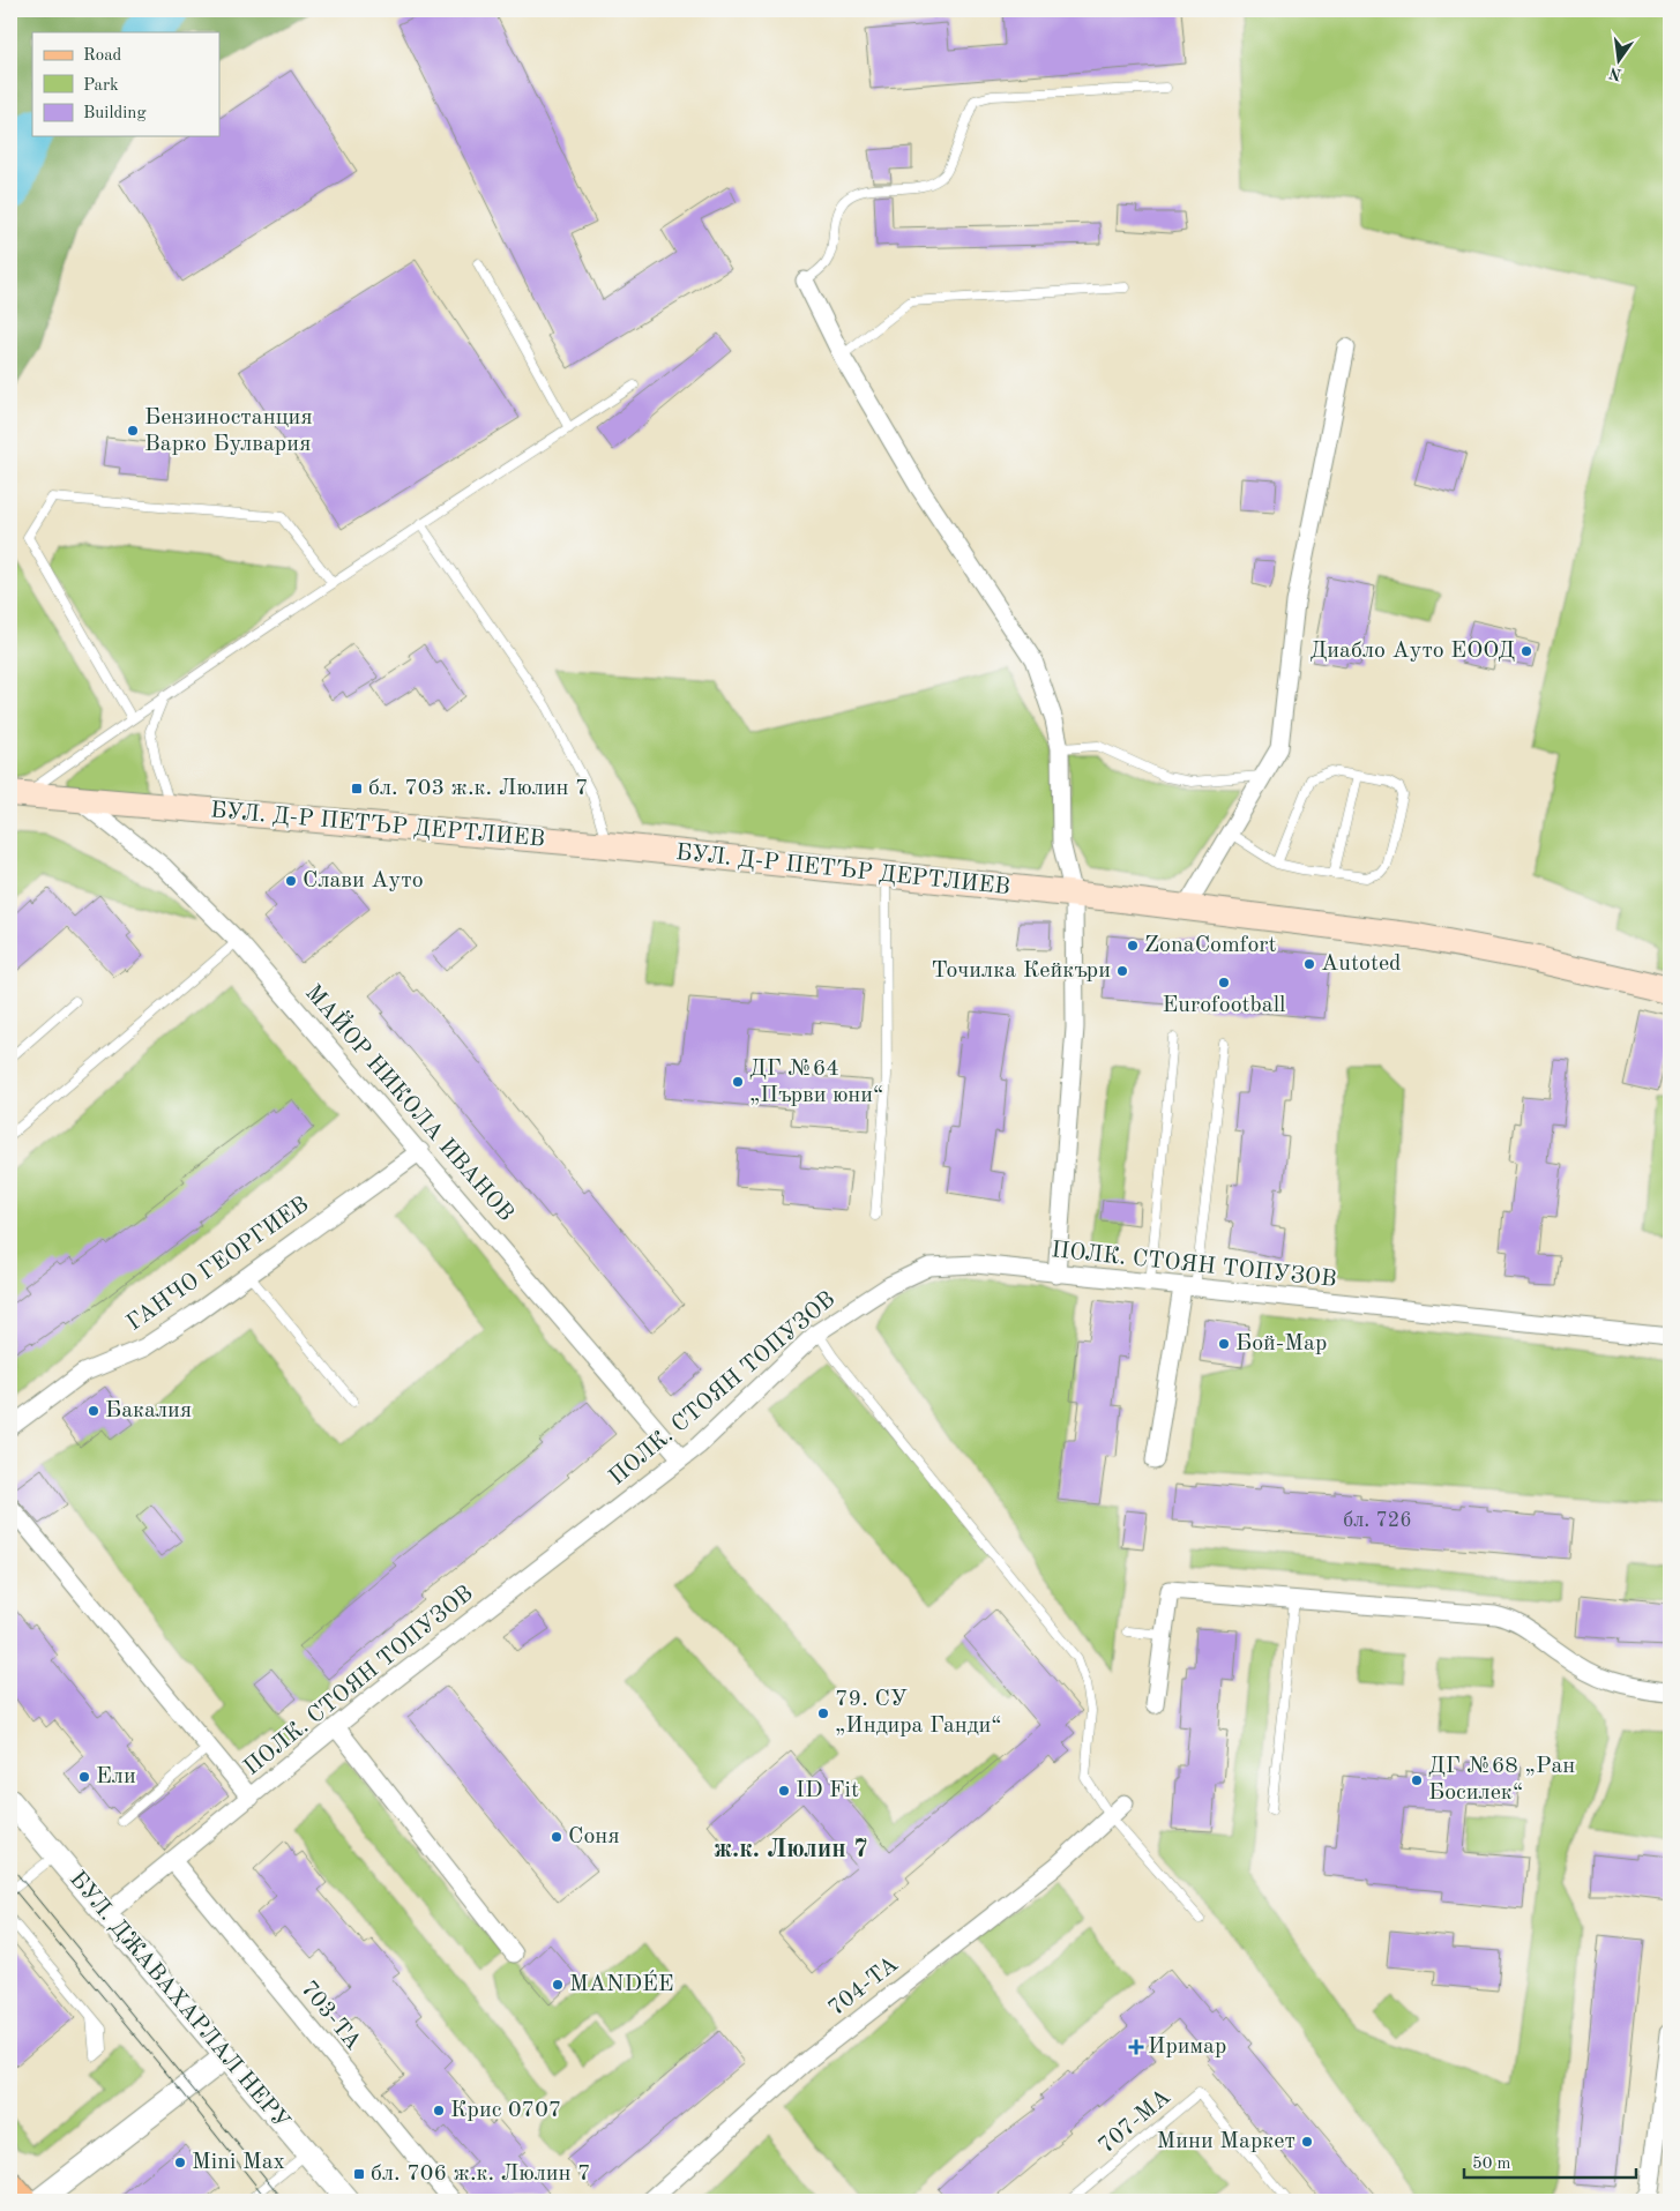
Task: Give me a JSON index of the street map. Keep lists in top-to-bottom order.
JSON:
{
  "streets": {
    "main road": ["БУЛ. Д-Р ПЕТЪР ДЕРТЛИЕВ"],
    "street": [
      "МАЙОР НИКОЛА ИВАНОВ",
      "ГАНЧО ГЕОРГИЕВ",
      "ПОЛК. СТОЯН ТОПУЗОВ",
      "704-ТА",
      "БУЛ. ДЖАВАХАРЛАЛ НЕРУ",
      "703-ТА"
    ],
    "lane": ["707-МА"]
  },
  "crossings": [
    ["БУЛ. Д-Р ПЕТЪР ДЕРТЛИЕВ", "МАЙОР НИКОЛА ИВАНОВ"],
    ["МАЙОР НИКОЛА ИВАНОВ", "ГАНЧО ГЕОРГИЕВ"],
    ["МАЙОР НИКОЛА ИВАНОВ", "ПОЛК. СТОЯН ТОПУЗОВ"],
    ["ПОЛК. СТОЯН ТОПУЗОВ", "БУЛ. ДЖАВАХАРЛАЛ НЕРУ"],
    ["ПОЛК. СТОЯН ТОПУЗОВ", "703-ТА"]
  ],
  "districts": ["ж.к. Люлин 7"],
  "places": {
    "other": [
      "Бензиностанция Варко Булвария",
      "Диабло Ауто ЕООД",
      "Слави Ауто",
      "ZonaComfort",
      "Autoted",
      "Точилка Кейкъри",
      "Eurofootball",
      "ДГ №64 „Първи юни“",
      "Бой-Мар",
      "Бакалия",
      "79. СУ „Индира Ганди“",
      "Ели",
      "ДГ №68 „Ран Босилек“",
      "ID Fit",
      "Соня",
      "MANDÉE",
      "Крис 0707",
      "Мини Маркет",
      "Mini Max"
    ],
    "transit": ["бл. 703 ж.к. Люлин 7", "бл. 706 ж.к. Люлин 7"],
    "health": ["Иримар"]
  },
  "house_numbers": ["бл. 726"],
  "legend": ["Road", "Park", "Building"],
  "scale_bar": "50 m",
  "north": "bottom"
}
